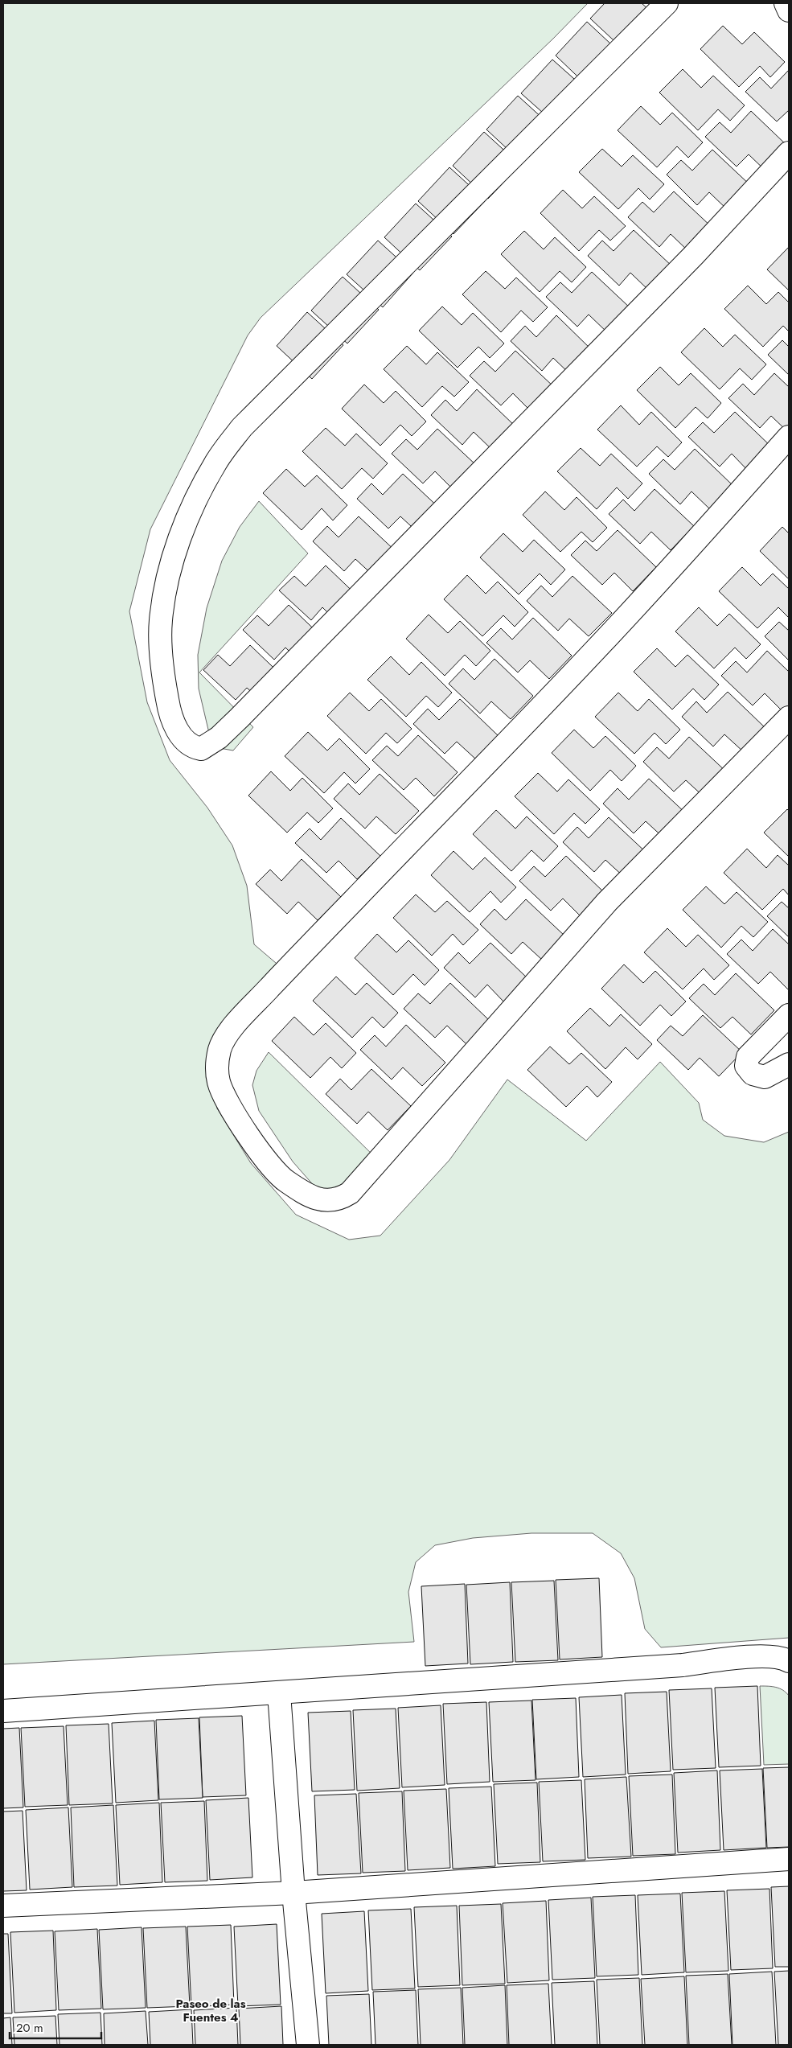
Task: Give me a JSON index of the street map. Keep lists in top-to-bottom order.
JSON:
{
  "districts": ["Paseo de las Fuentes 4"],
  "scale_bar": "20 m"
}
